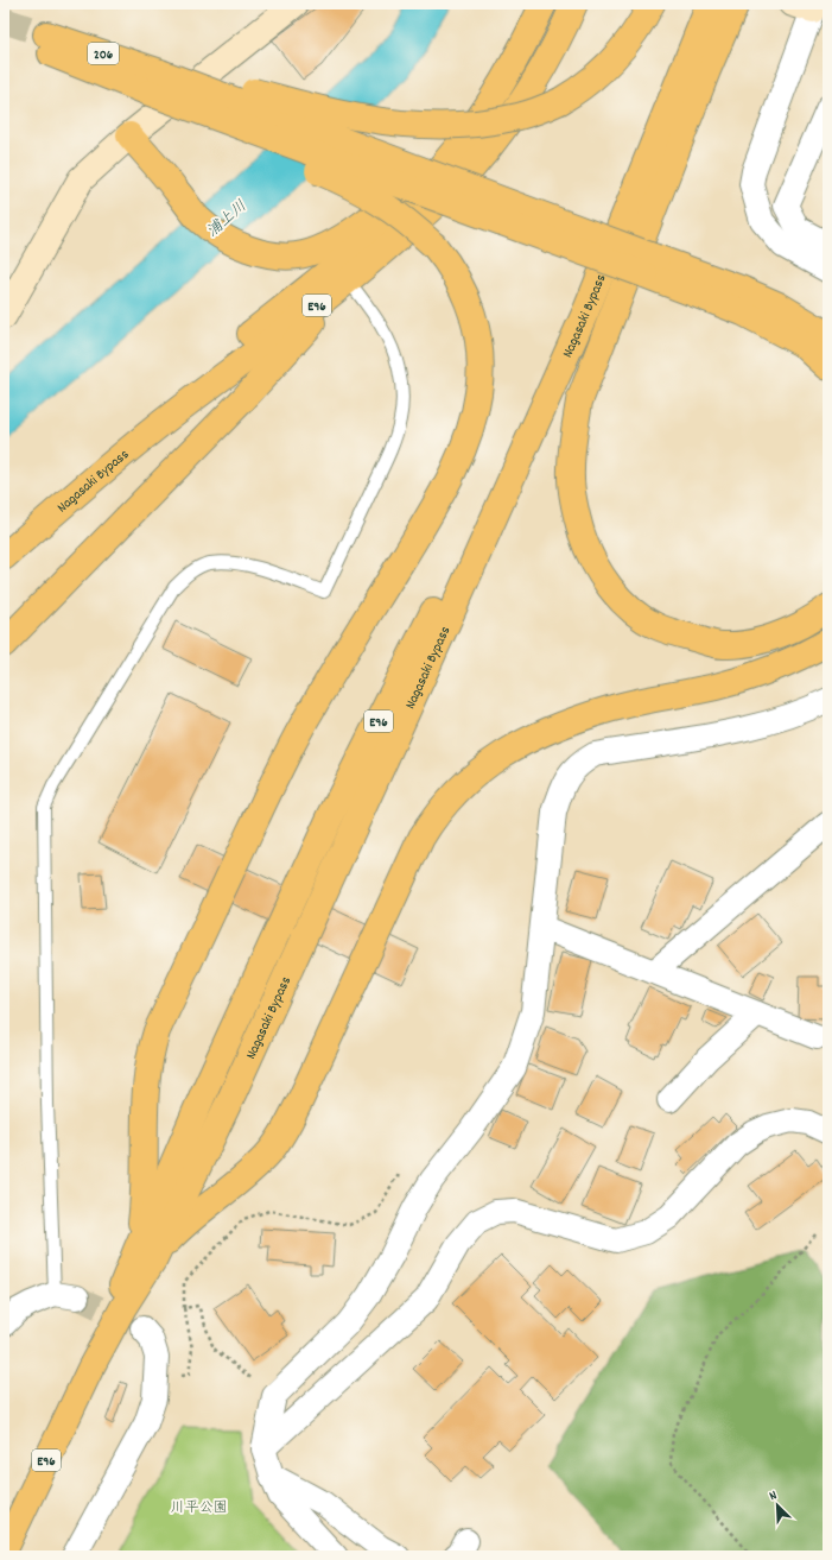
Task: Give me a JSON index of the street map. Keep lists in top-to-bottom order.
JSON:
{
  "streets": {
    "highway": ["206", "E96", "Nagasaki Bypass"]
  },
  "water": ["浦上川"],
  "parks": ["川平公園"],
  "north": "top left"
}
